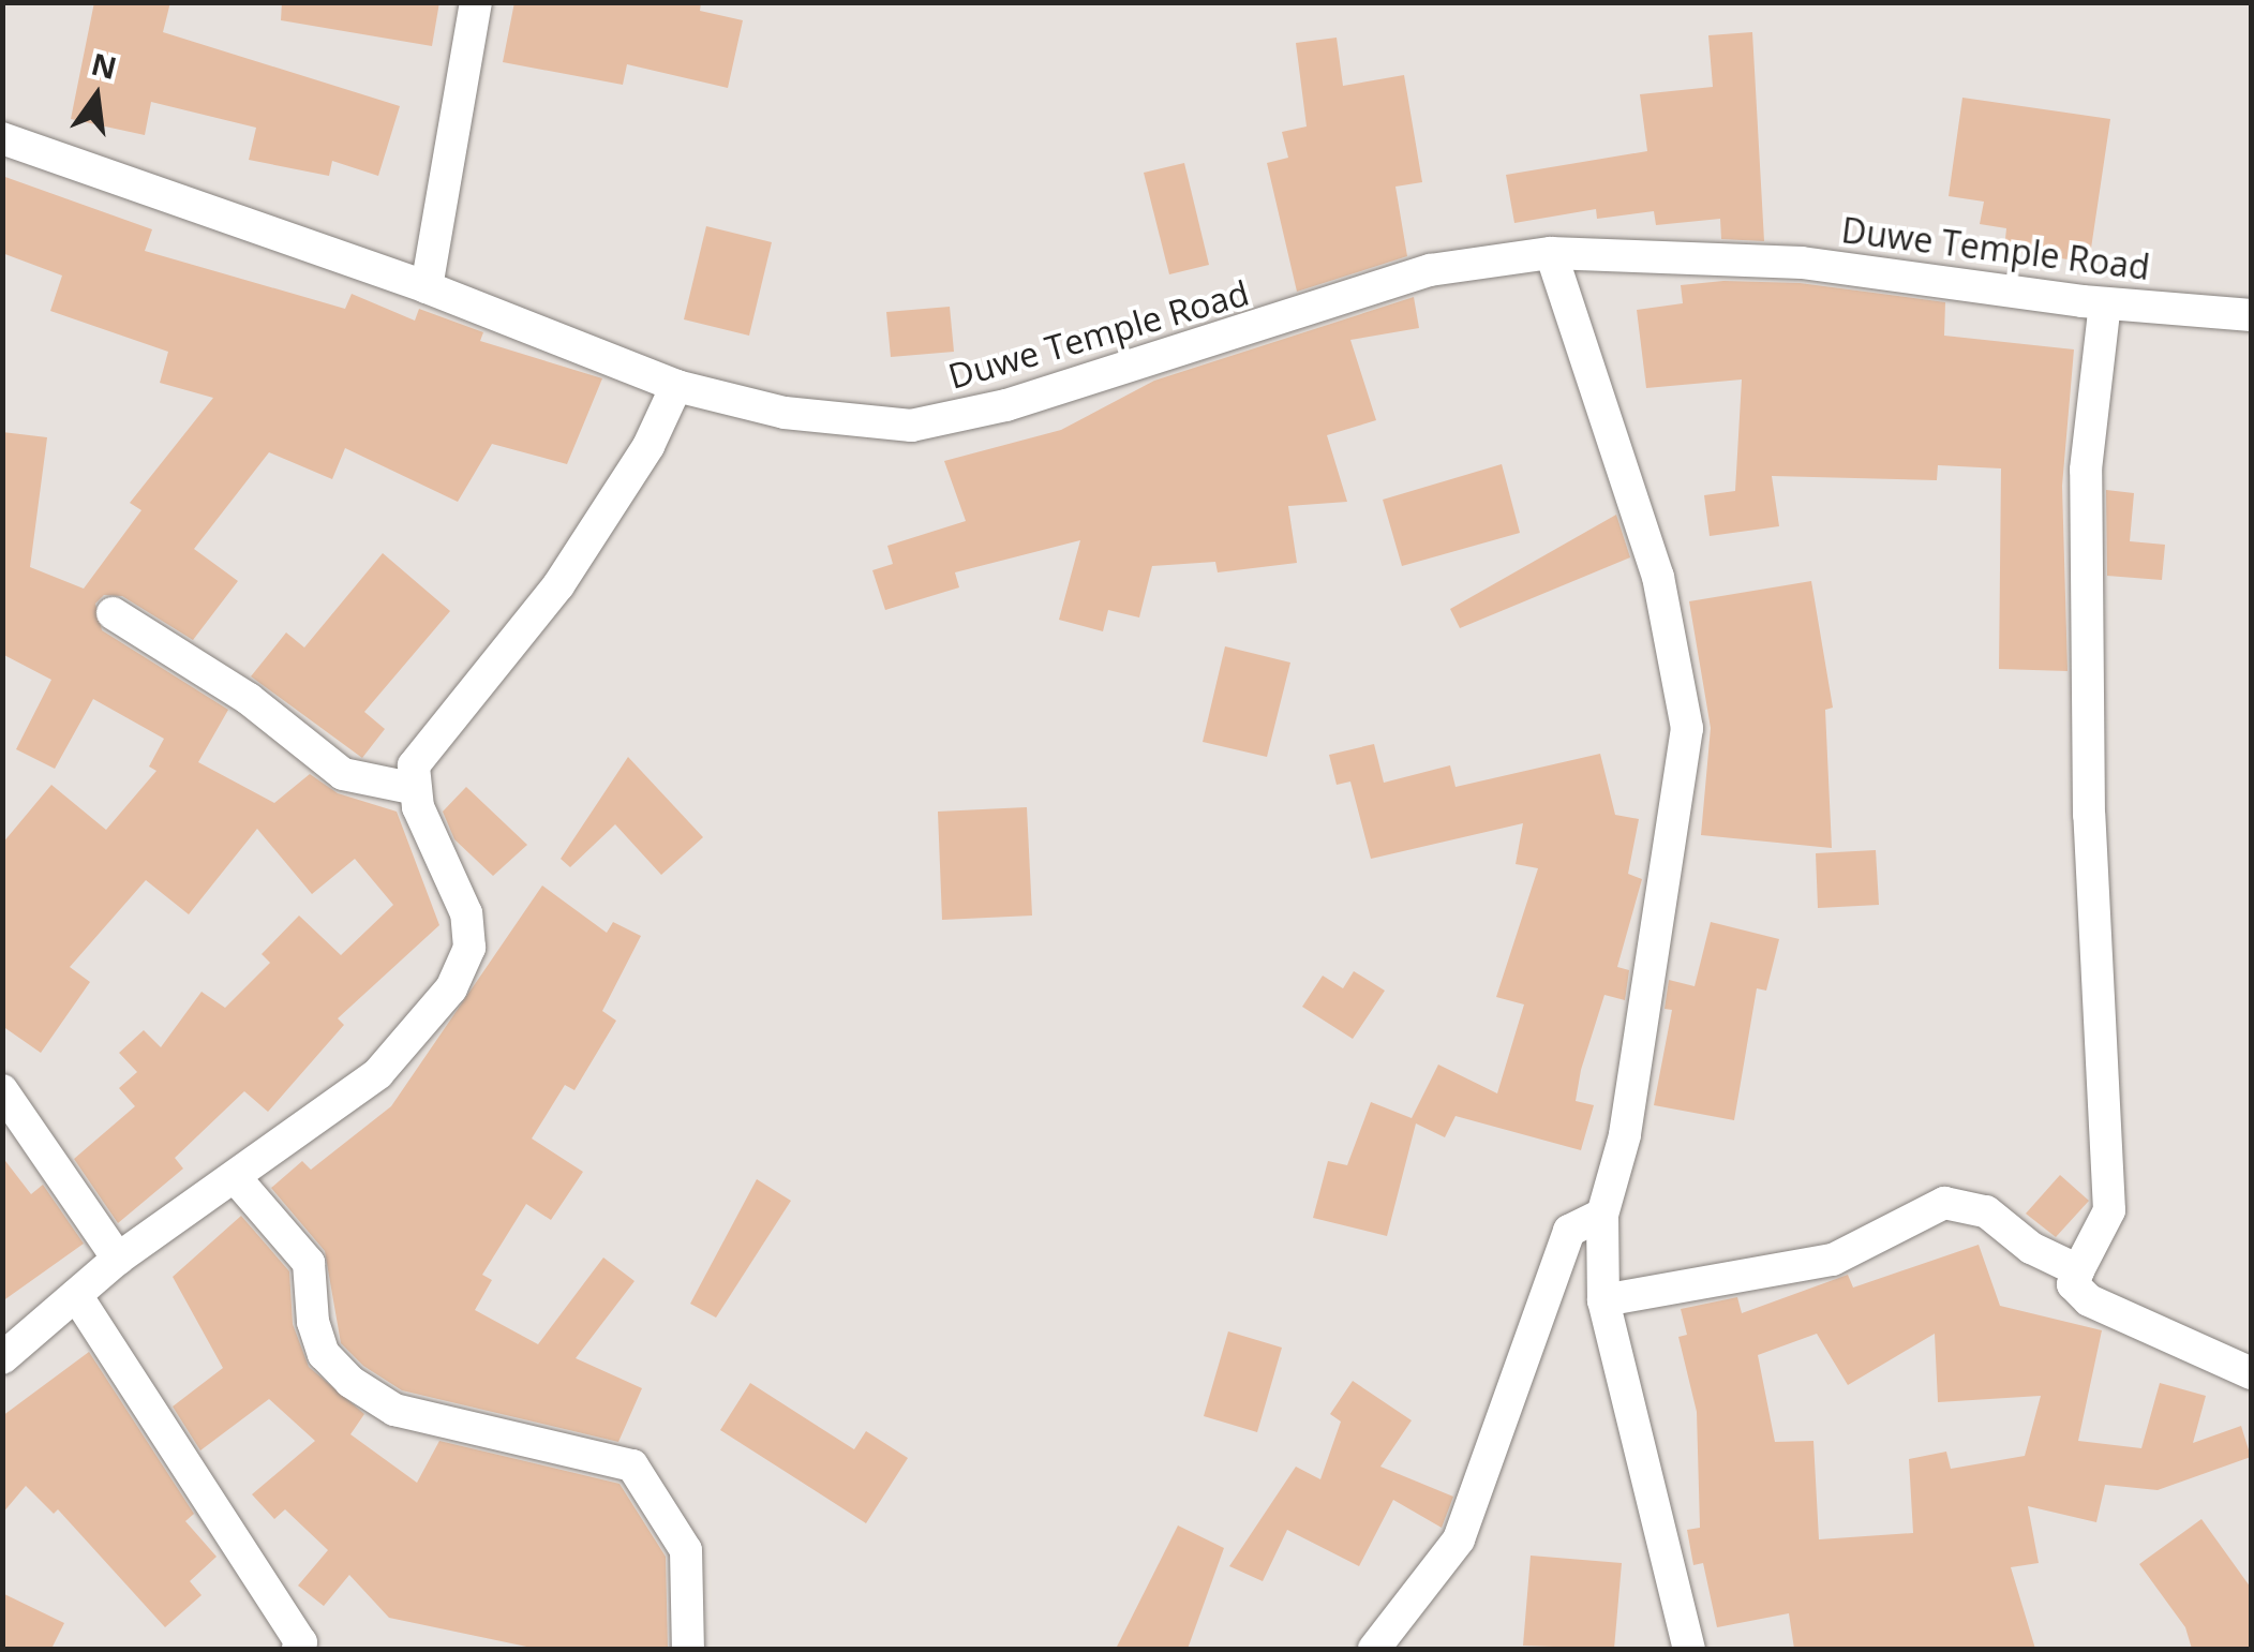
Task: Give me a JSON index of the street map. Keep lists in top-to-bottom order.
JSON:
{
  "streets": {
    "street": ["Duwe Temple Road"]
  },
  "north": "top"
}
